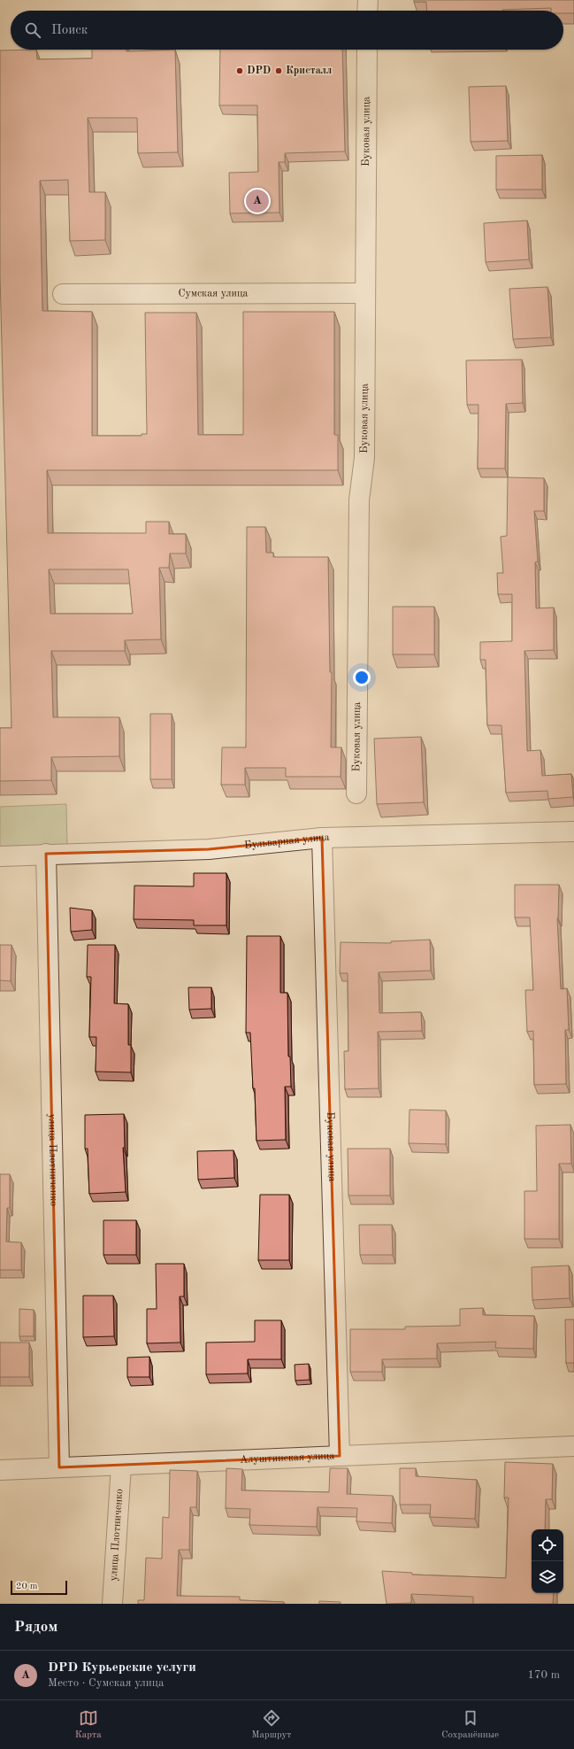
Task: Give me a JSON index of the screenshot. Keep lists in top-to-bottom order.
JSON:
{
  "streets": {
    "street": [
      "Буковая улица",
      "Сумская улица",
      "Бульварная улица",
      "улица Плотниченко",
      "Алуштинская улица"
    ]
  },
  "crossings": [
    ["Буковая улица", "Сумская улица"],
    ["Буковая улица", "Бульварная улица"],
    ["Буковая улица", "Алуштинская улица"],
    ["Бульварная улица", "улица Плотниченко"],
    ["улица Плотниченко", "Алуштинская улица"]
  ],
  "places": ["DPD", "Кристалл"],
  "scale_bar": "20 m",
  "page": {
    "search": "Поиск",
    "pins": "A",
    "scale": "20 m",
    "heading": "Рядом",
    "list": [
      {
        "mark": "A",
        "name": "DPD Курьерские услуги",
        "note": "Место · Сумская улица",
        "value": "170 m"
      }
    ],
    "nav": ["Карта", "Маршрут", "Сохранённые"]
  }
}
